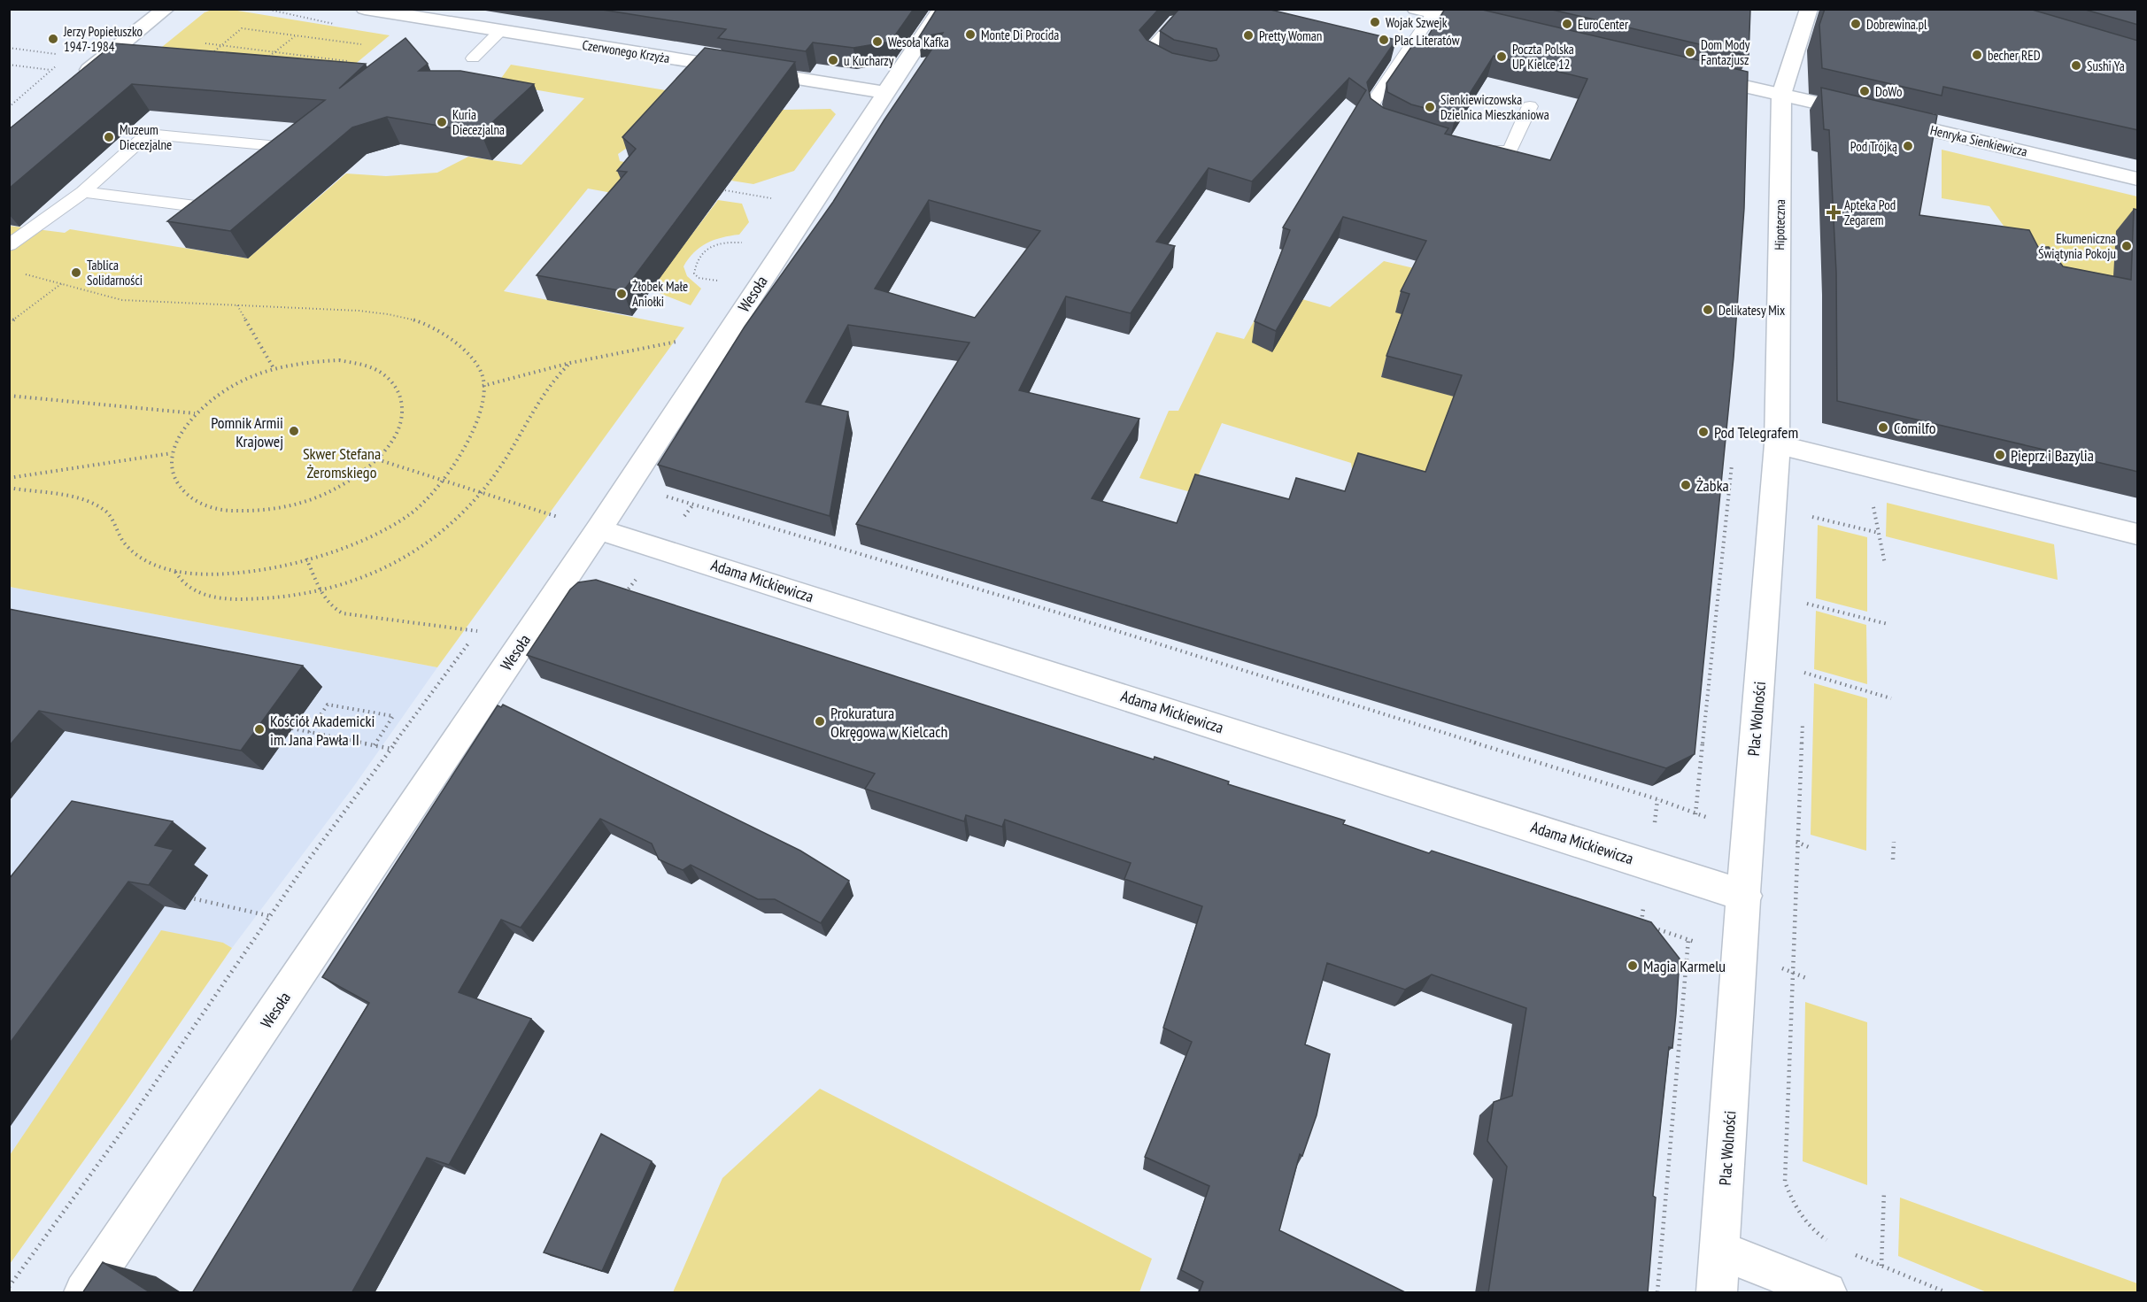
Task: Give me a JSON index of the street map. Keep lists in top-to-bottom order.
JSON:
{
  "streets": {
    "street": [
      "Czerwonego Krzyża",
      "Henryka Sienkiewicza",
      "Hipoteczna",
      "Wesoła",
      "Adama Mickiewicza",
      "Plac Wolności"
    ]
  },
  "crossings": [
    ["Czerwonego Krzyża", "Wesoła"],
    ["Henryka Sienkiewicza", "Hipoteczna"],
    ["Hipoteczna", "Plac Wolności"],
    ["Wesoła", "Adama Mickiewicza"],
    ["Adama Mickiewicza", "Plac Wolności"]
  ],
  "parks": ["Skwer Stefana Żeromskiego"],
  "places": {
    "other": [
      "Wojak Szwejk",
      "EuroCenter",
      "Dobrewina.pl",
      "Monte Di Procida",
      "Pretty Woman",
      "Jerzy Popiełuszko 1947-1984",
      "Plac Literatów",
      "Wesoła Kafka",
      "Dom Mody Fantazjusz",
      "becher RED",
      "Poczta Polska UP Kielce 12",
      "u Kucharzy",
      "Sushi Ya",
      "DoWo",
      "Sienkiewiczowska Dzielnica Mieszkaniowa",
      "Kuria Diecezjalna",
      "Muzeum Diecezjalne",
      "Pod Trójką",
      "Ekumeniczna Świątynia Pokoju",
      "Tablica Solidarności",
      "Żłobek Małe Aniołki",
      "Delikatesy Mix",
      "Comilfo",
      "Pomnik Armii Krajowej",
      "Pod Telegrafem",
      "Pieprz i Bazylia",
      "Żabka",
      "Prokuratura Okręgowa w Kielcach",
      "Kościół Akademicki im. Jana Pawła II",
      "Magia Karmelu"
    ],
    "health": ["Apteka Pod Zegarem"]
  }
}
